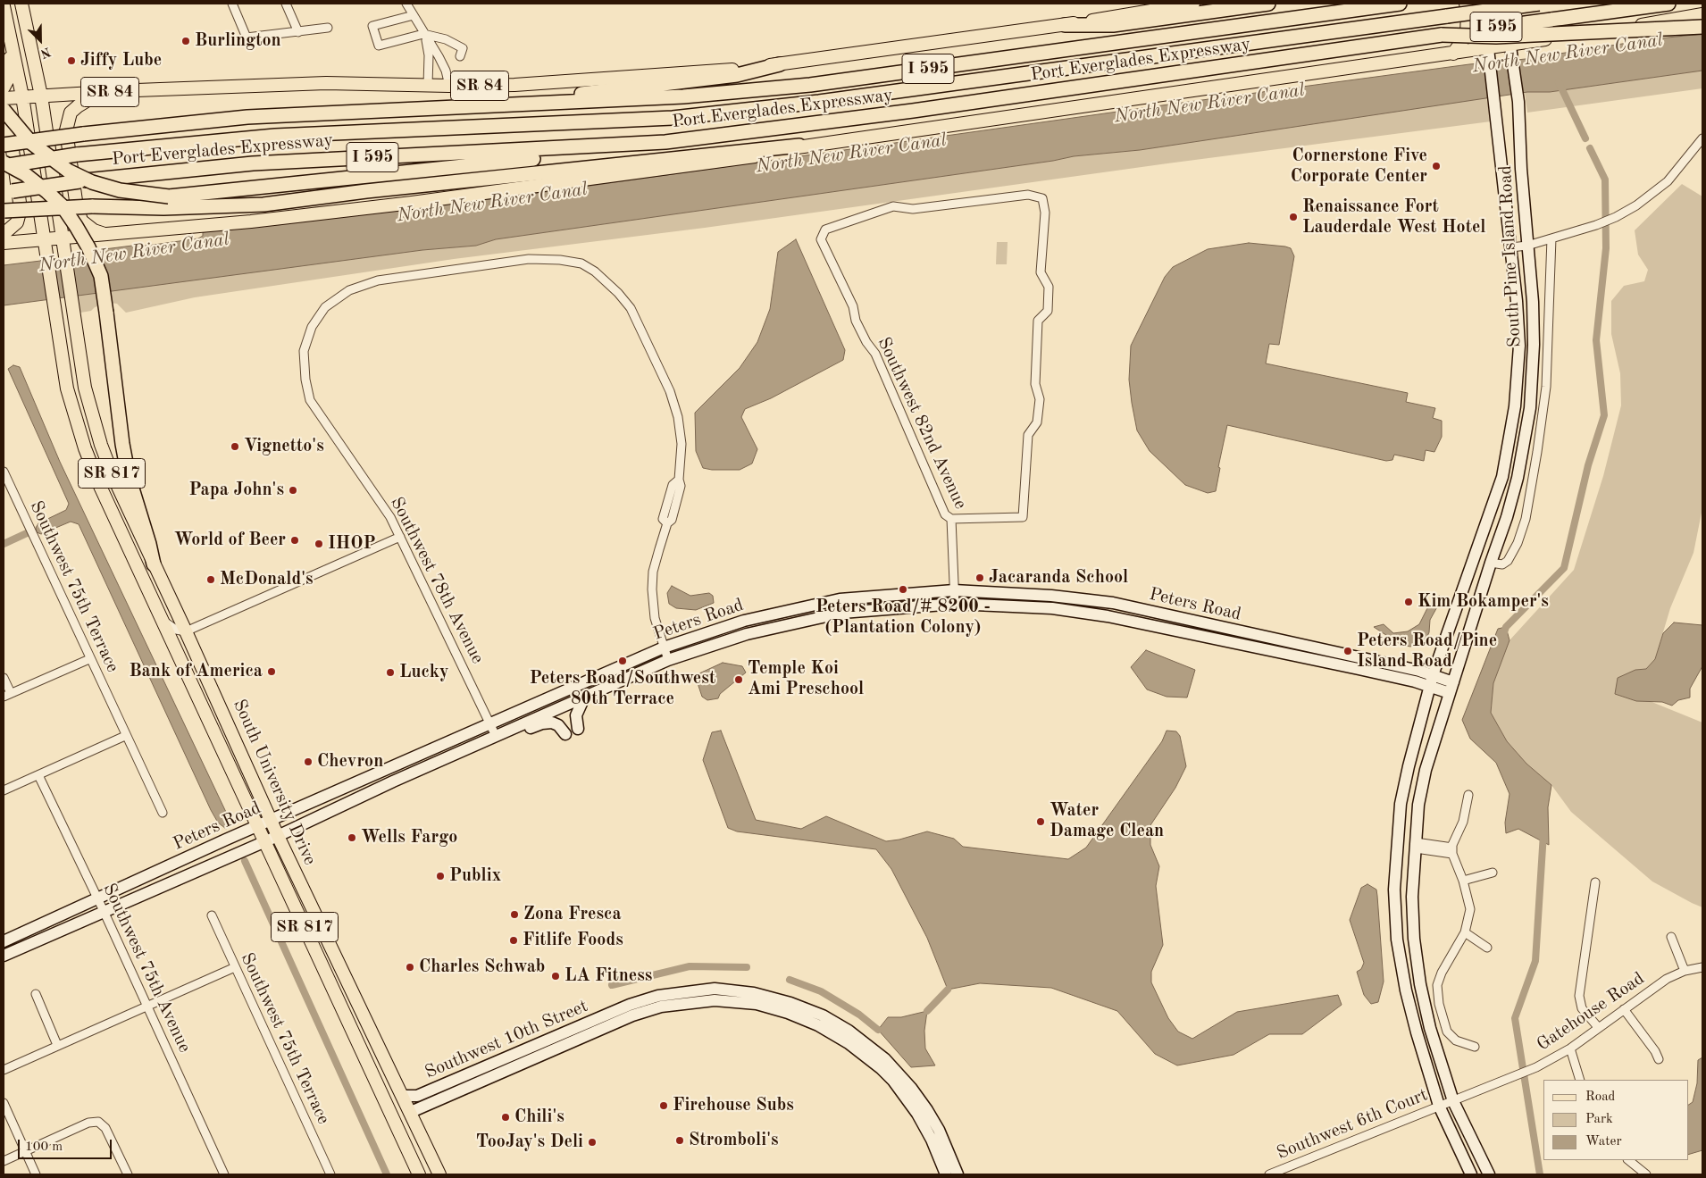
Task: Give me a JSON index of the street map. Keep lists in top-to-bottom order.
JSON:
{
  "streets": {
    "highway": ["I 595", "Port Everglades Expressway"],
    "main road": [
      "SR 84",
      "South Pine Island Road",
      "SR 817",
      "Peters Road",
      "South University Drive",
      "Southwest 10th Street"
    ],
    "street": [
      "Southwest 82nd Avenue",
      "Southwest 78th Avenue",
      "Southwest 75th Terrace",
      "Southwest 75th Avenue",
      "Gatehouse Road",
      "Southwest 6th Court"
    ]
  },
  "crossings": [
    ["SR 84", "South University Drive"],
    ["South Pine Island Road", "Peters Road"],
    ["South Pine Island Road", "Gatehouse Road"],
    ["South Pine Island Road", "Southwest 6th Court"],
    ["Southwest 82nd Avenue", "Peters Road"],
    ["Southwest 78th Avenue", "Peters Road"],
    ["Peters Road", "South University Drive"],
    ["Peters Road", "Southwest 75th Avenue"],
    ["South University Drive", "Southwest 10th Street"],
    ["Gatehouse Road", "Southwest 6th Court"]
  ],
  "water": ["North New River Canal"],
  "places": [
    "Burlington",
    "Jiffy Lube",
    "Cornerstone Five Corporate Center",
    "Renaissance Fort Lauderdale West Hotel",
    "Vignetto's",
    "Papa John's",
    "World of Beer",
    "IHOP",
    "Jacaranda School",
    "McDonald's",
    "Peters Road/# 8200 - (Plantation Colony)",
    "Kim Bokamper's",
    "Peters Road/Pine Island Road",
    "Peters Road/Southwest 80th Terrace",
    "Bank of America",
    "Lucky",
    "Temple Koi Ami Preschool",
    "Chevron",
    "Water Damage Clean",
    "Wells Fargo",
    "Publix",
    "Zona Fresca",
    "Fitlife Foods",
    "Charles Schwab",
    "LA Fitness",
    "Firehouse Subs",
    "Chili's",
    "Stromboli's",
    "TooJay's Deli"
  ],
  "legend": ["Road", "Park", "Water"],
  "scale_bar": "100 m",
  "north": "bottom right"
}
